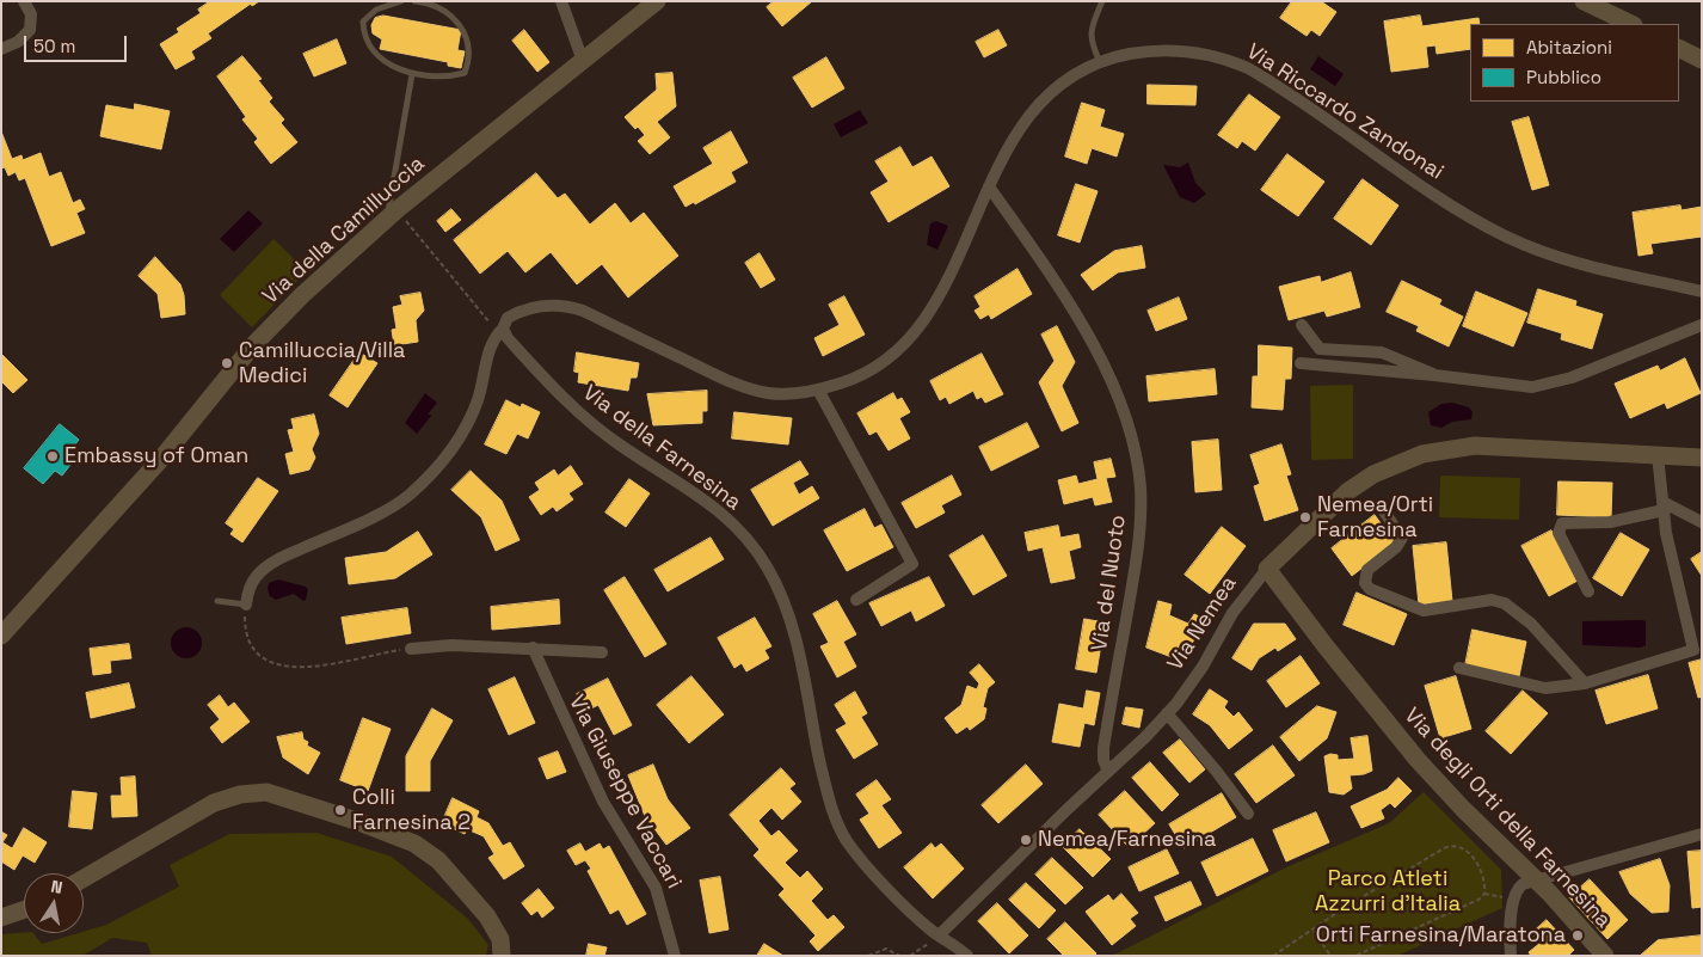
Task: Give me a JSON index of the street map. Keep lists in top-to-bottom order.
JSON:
{
  "streets": {
    "street": [
      "Via Riccardo Zandonai",
      "Via della Camilluccia",
      "Via della Farnesina",
      "Via del Nuoto",
      "Via Nemea",
      "Via Giuseppe Vaccari",
      "Via degli Orti della Farnesina"
    ]
  },
  "crossings": [
    ["Via Riccardo Zandonai", "Via della Farnesina"],
    ["Via Riccardo Zandonai", "Via del Nuoto"],
    ["Via della Farnesina", "Via Nemea"],
    ["Via del Nuoto", "Via Nemea"],
    ["Via Nemea", "Via degli Orti della Farnesina"]
  ],
  "parks": ["Parco Atleti Azzurri d'Italia"],
  "places": [
    "Camilluccia/Villa Medici",
    "Embassy of Oman",
    "Nemea/Orti Farnesina",
    "Colli Farnesina 2",
    "Nemea/Farnesina",
    "Orti Farnesina/Maratona"
  ],
  "legend": ["Abitazioni", "Pubblico"],
  "scale_bar": "50 m",
  "north": "top"
}
